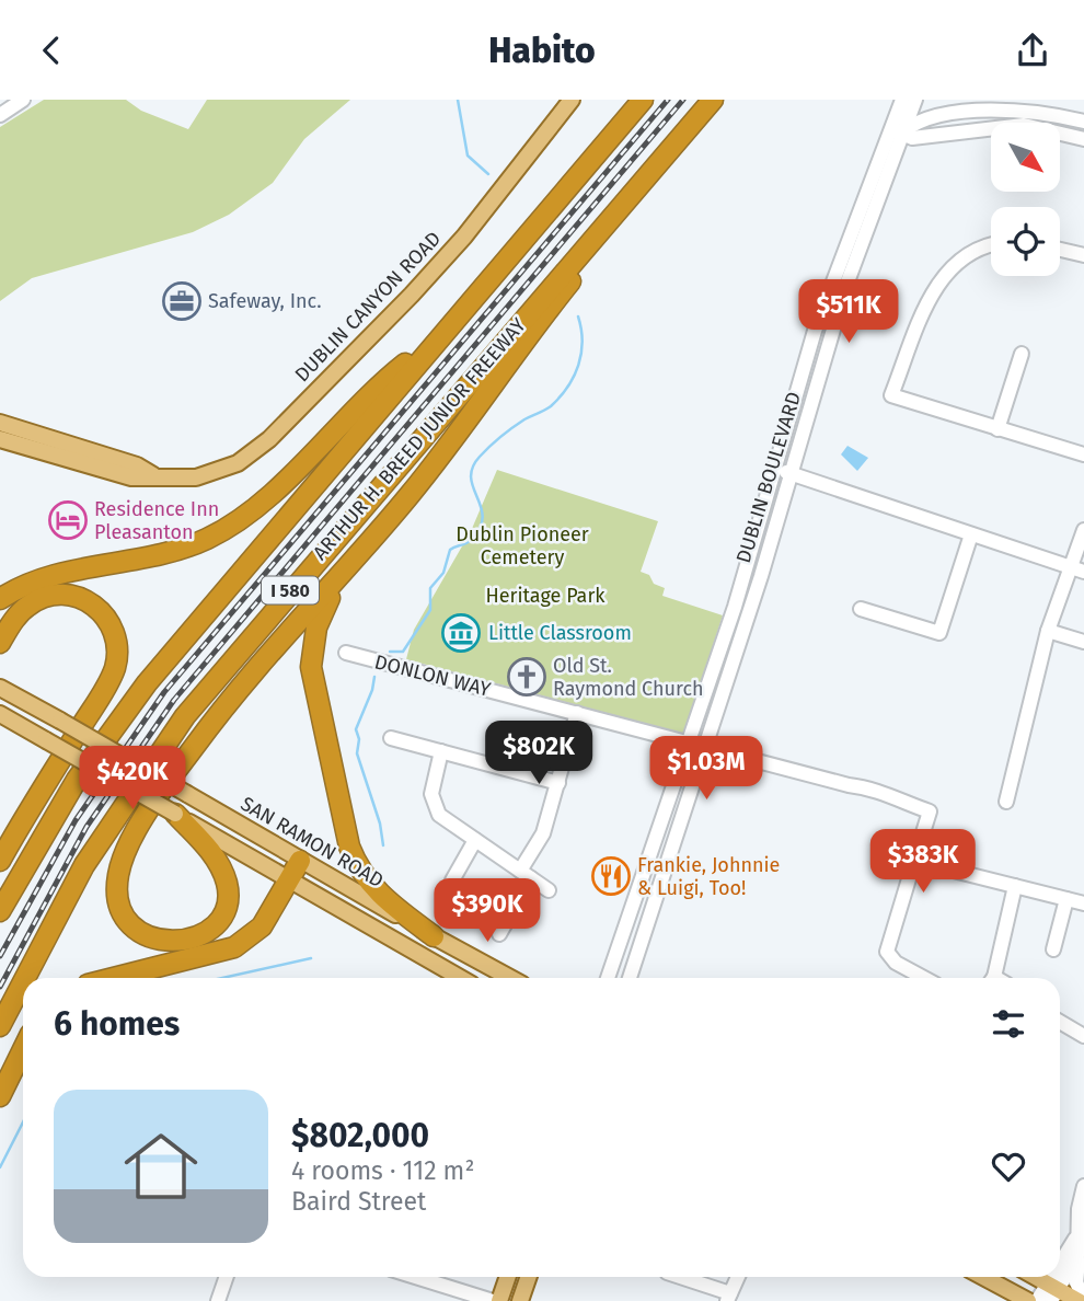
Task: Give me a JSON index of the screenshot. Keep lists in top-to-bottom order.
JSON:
{
  "streets": {
    "highway": ["ARTHUR H. BREED JUNIOR FREEWAY", "I 580"],
    "main road": ["DUBLIN CANYON ROAD", "SAN RAMON ROAD"],
    "street": ["DUBLIN BOULEVARD", "DONLON WAY"]
  },
  "crossings": [
    ["DUBLIN BOULEVARD", "DONLON WAY"]
  ],
  "parks": ["Dublin Pioneer Cemetery", "Heritage Park"],
  "places": {
    "office": ["Safeway, Inc."],
    "hotel": ["Residence Inn Pleasanton"],
    "museum": ["Little Classroom"],
    "church": ["Old St. Raymond Church"],
    "restaurant": ["Frankie, Johnnie & Luigi, Too!"]
  },
  "north": "bottom right",
  "page": {
    "header": "Habito",
    "price": [
      "$511K",
      "$802K",
      "$1.03M",
      "$420K",
      "$383K",
      "$390K"
    ],
    "heading": "6 homes",
    "list": [
      {
        "name": "$802,000",
        "note": "4 rooms · 112 m² · Baird Street"
      }
    ]
  }
}
